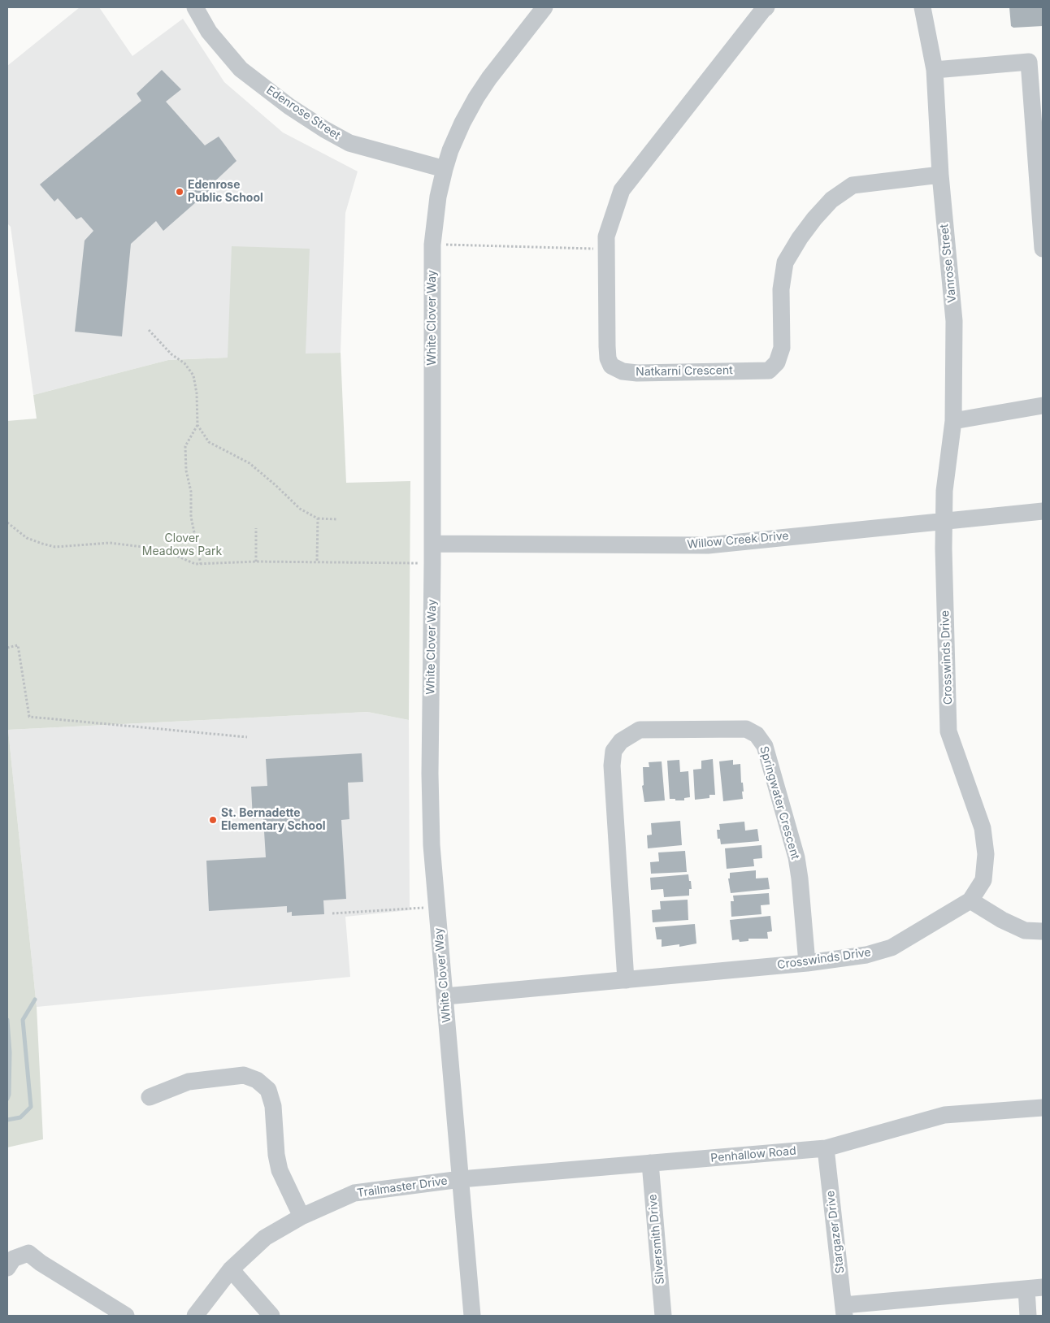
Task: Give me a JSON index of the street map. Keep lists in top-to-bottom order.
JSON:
{
  "streets": {
    "street": [
      "Edenrose Street",
      "Vanrose Street",
      "White Clover Way",
      "Natkarni Crescent",
      "Willow Creek Drive",
      "Crosswinds Drive",
      "Springwater Crescent",
      "Penhallow Road",
      "Trailmaster Drive",
      "Stargazer Drive",
      "Silversmith Drive"
    ]
  },
  "crossings": [
    ["Edenrose Street", "White Clover Way"],
    ["Vanrose Street", "Natkarni Crescent"],
    ["Vanrose Street", "Willow Creek Drive"],
    ["Vanrose Street", "Crosswinds Drive"],
    ["White Clover Way", "Willow Creek Drive"],
    ["White Clover Way", "Crosswinds Drive"],
    ["White Clover Way", "Penhallow Road"],
    ["White Clover Way", "Trailmaster Drive"],
    ["Willow Creek Drive", "Crosswinds Drive"],
    ["Crosswinds Drive", "Springwater Crescent"],
    ["Penhallow Road", "Trailmaster Drive"],
    ["Penhallow Road", "Stargazer Drive"],
    ["Penhallow Road", "Silversmith Drive"]
  ],
  "parks": ["Clover Meadows Park"],
  "places": ["Edenrose Public School", "St. Bernadette Elementary School"]
}
